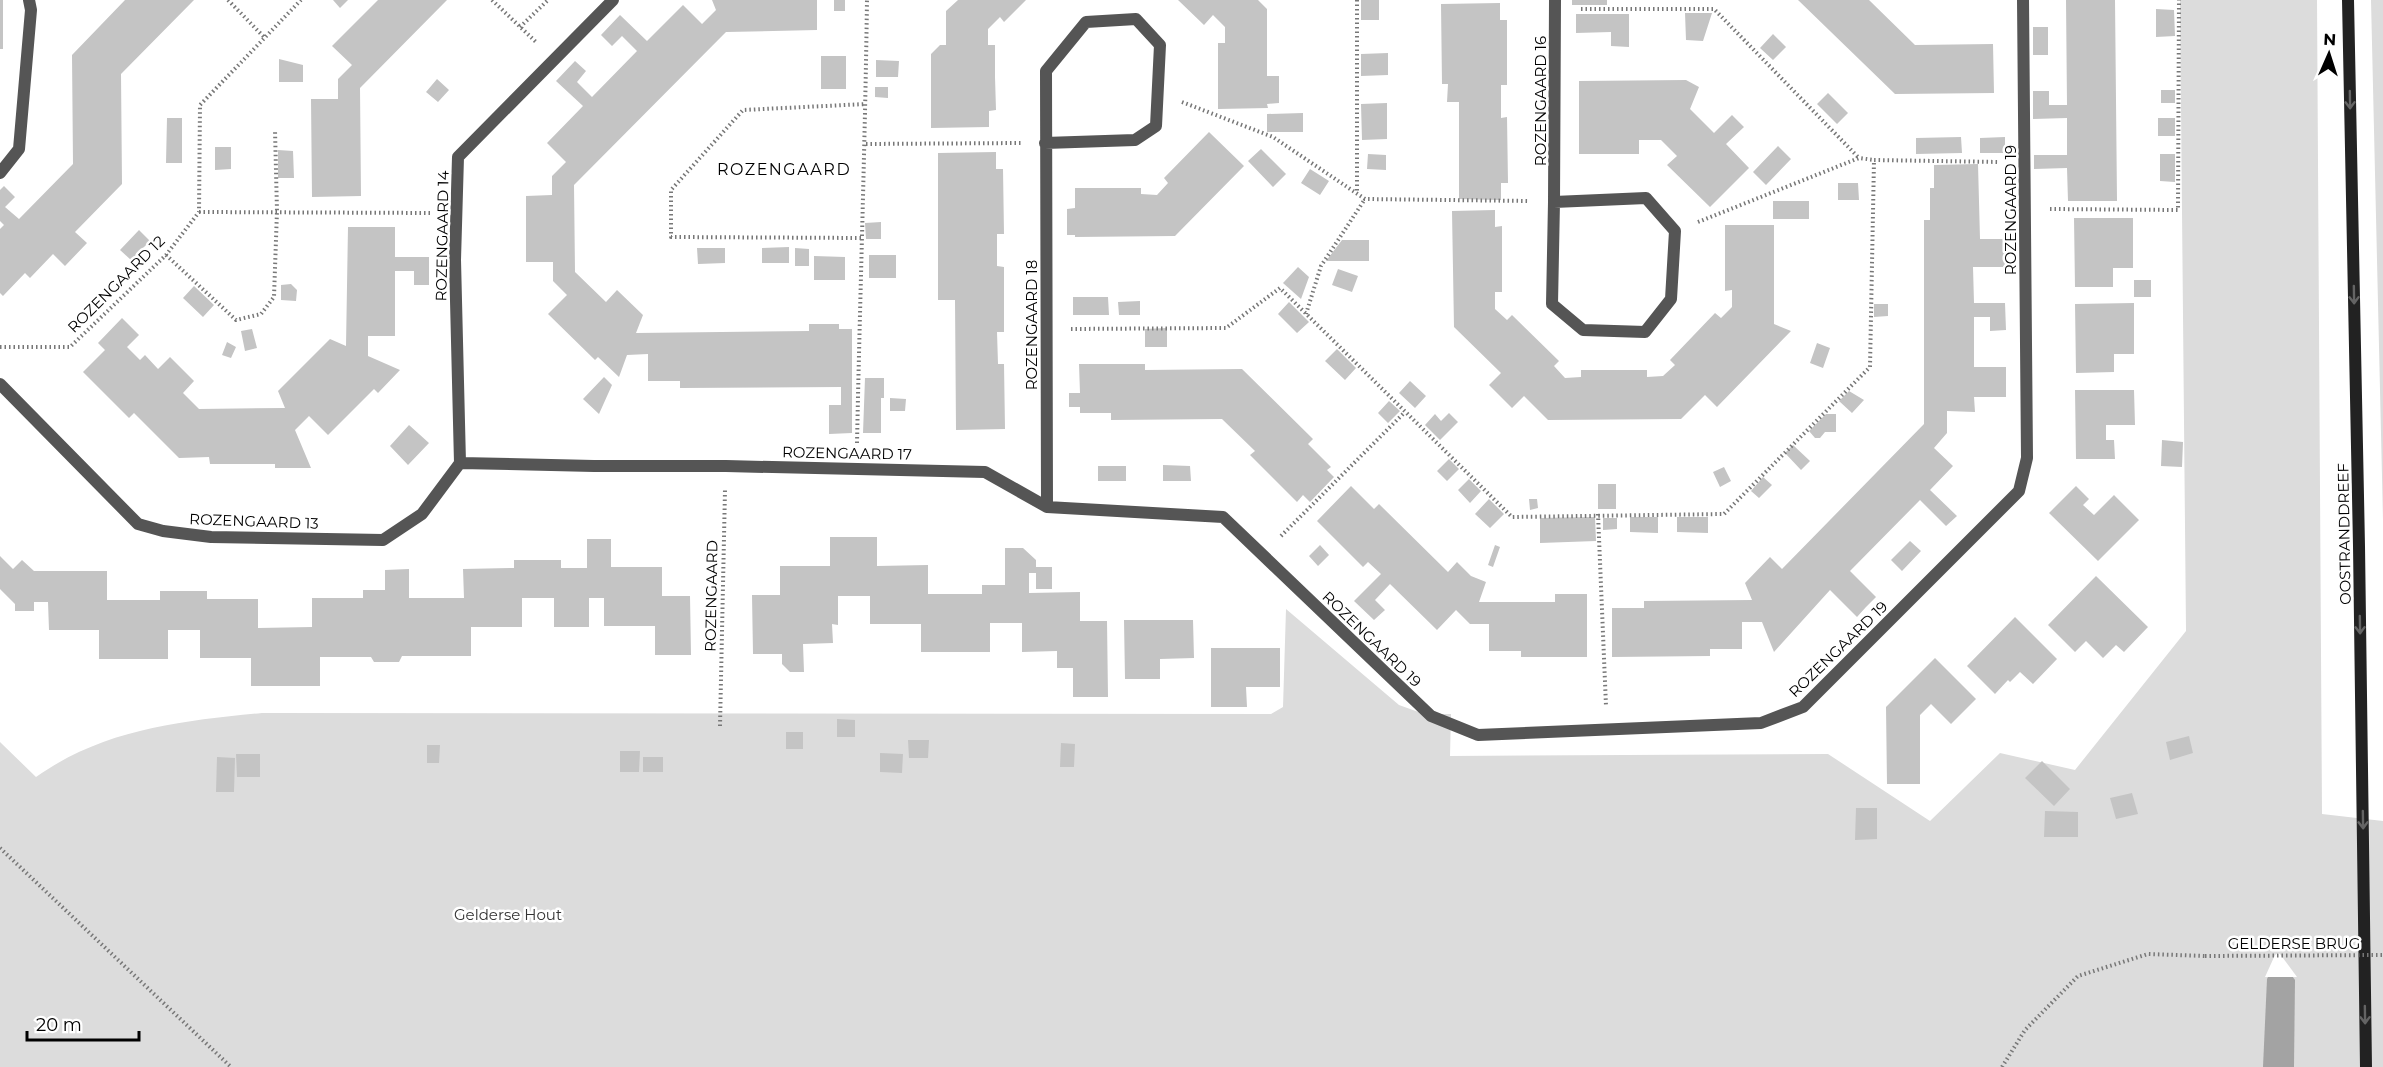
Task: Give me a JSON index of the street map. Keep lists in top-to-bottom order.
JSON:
{
  "streets": {
    "main road": ["OOSTRANDDREEF"],
    "street": [
      "ROZENGAARD 16",
      "ROZENGAARD 19",
      "ROZENGAARD 14",
      "ROZENGAARD 18",
      "ROZENGAARD 17",
      "ROZENGAARD 13"
    ],
    "path": ["ROZENGAARD 12", "ROZENGAARD", "GELDERSE BRUG"]
  },
  "crossings": [
    ["ROZENGAARD 19", "ROZENGAARD 17"],
    ["ROZENGAARD 14", "ROZENGAARD 17"],
    ["ROZENGAARD 14", "ROZENGAARD 13"],
    ["ROZENGAARD 18", "ROZENGAARD 17"],
    ["ROZENGAARD 17", "ROZENGAARD 13"],
    ["ROZENGAARD 17", "ROZENGAARD"]
  ],
  "one_way": ["OOSTRANDDREEF"],
  "districts": ["ROZENGAARD"],
  "parks": ["Gelderse Hout"],
  "scale_bar": "20 m",
  "north": "top"
}
